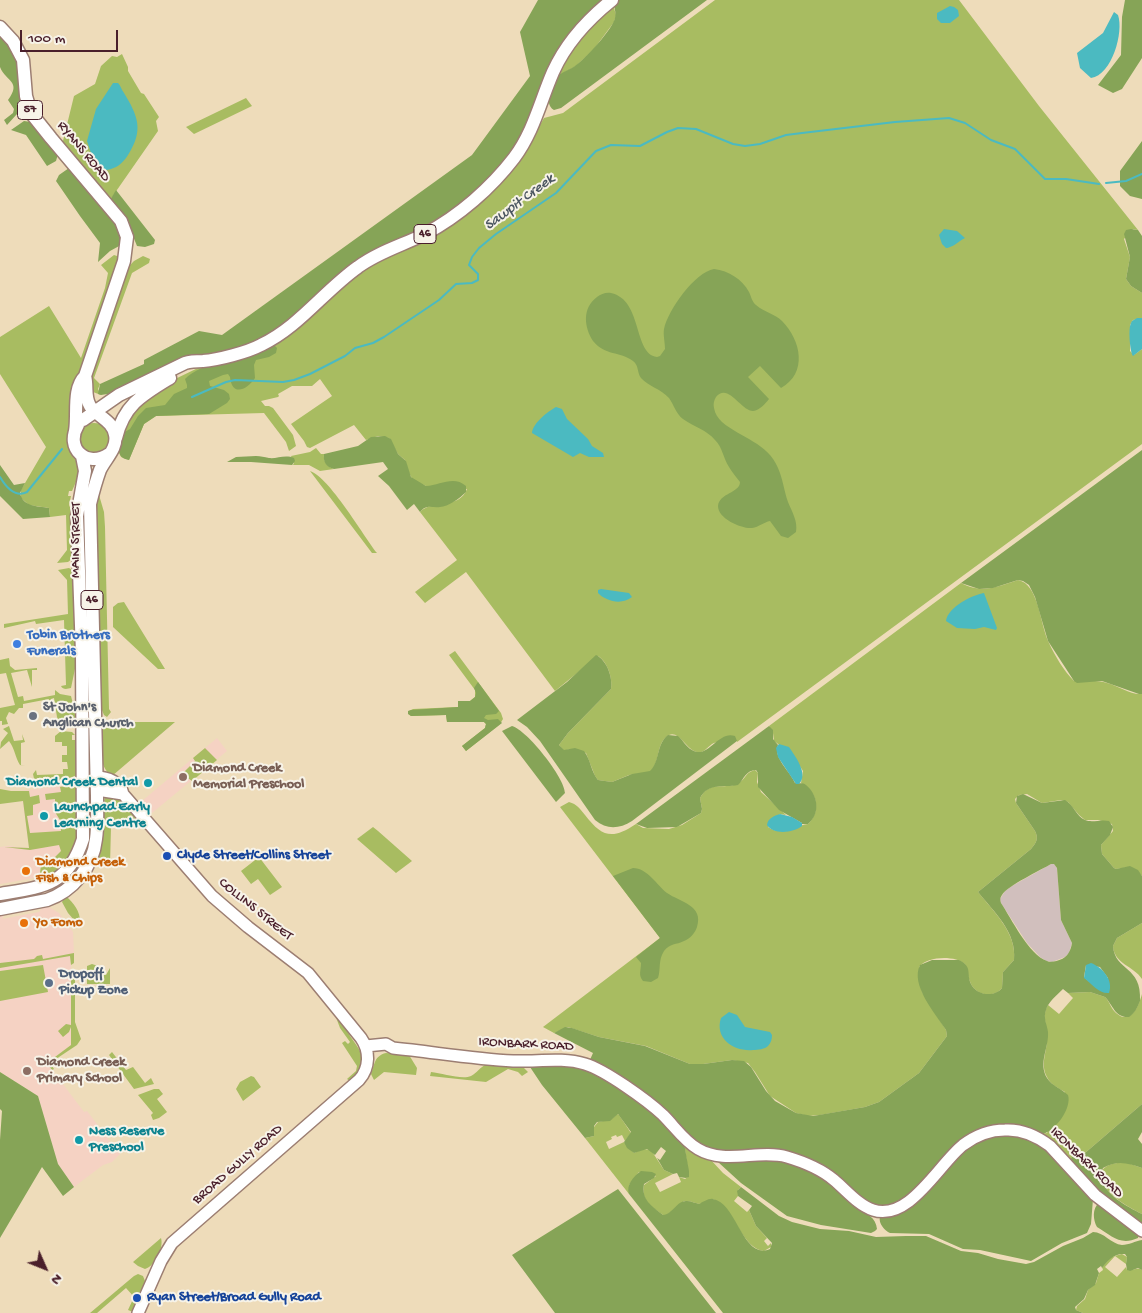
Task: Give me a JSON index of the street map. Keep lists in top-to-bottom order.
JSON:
{
  "streets": {
    "main road": [
      "57",
      "RYANS ROAD",
      "46",
      "MAIN STREET"
    ],
    "street": ["COLLINS STREET", "IRONBARK ROAD", "BROAD GULLY ROAD"]
  },
  "crossings": [
    ["57", "RYANS ROAD"],
    ["57", "46"],
    ["57", "MAIN STREET"],
    ["46", "MAIN STREET"],
    ["MAIN STREET", "COLLINS STREET"],
    ["COLLINS STREET", "IRONBARK ROAD"],
    ["COLLINS STREET", "BROAD GULLY ROAD"],
    ["IRONBARK ROAD", "BROAD GULLY ROAD"]
  ],
  "water": ["Sawpit Creek"],
  "places": [
    "Tobin Brothers Funerals",
    "St John's Anglican Church",
    "Diamond Creek Memorial Preschool",
    "Diamond Creek Dental",
    "Launchpad Early Learning Centre",
    "Clyde Street/Collins Street",
    "Diamond Creek Fish & Chips",
    "Yo Fomo",
    "Dropoff Pickup Zone",
    "Diamond Creek Primary School",
    "Ness Reserve Preschool",
    "Ryan Street/Broad Gully Road"
  ],
  "scale_bar": "100 m",
  "north": "bottom right"
}
